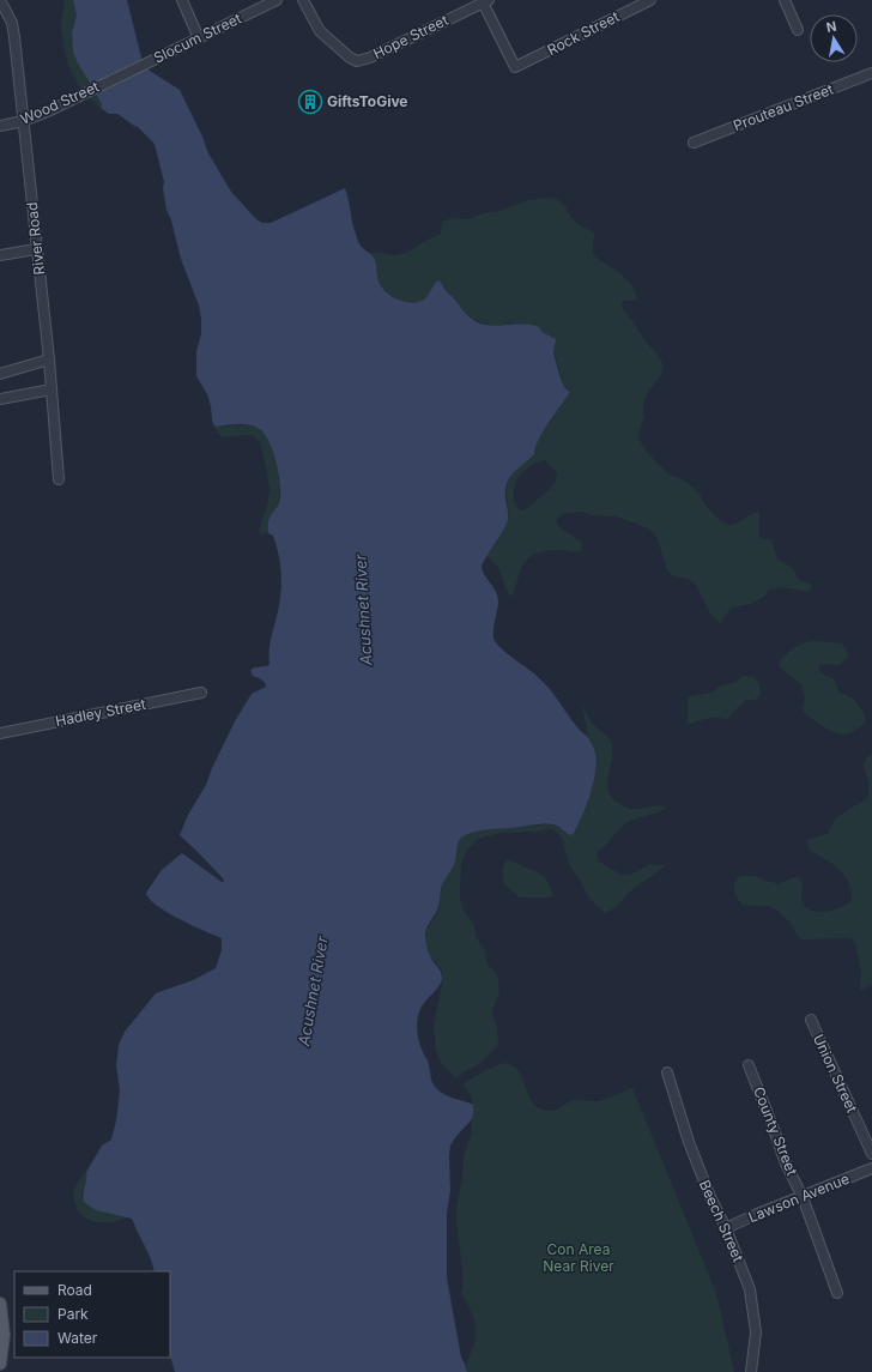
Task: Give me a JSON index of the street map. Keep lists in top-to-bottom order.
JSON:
{
  "streets": {
    "street": [
      "Rock Street",
      "Hope Street",
      "Slocum Street",
      "Wood Street",
      "Prouteau Street",
      "River Road",
      "Hadley Street",
      "Union Street",
      "County Street",
      "Lawson Avenue",
      "Beech Street"
    ]
  },
  "crossings": [
    ["Rock Street", "Hope Street"],
    ["Slocum Street", "Wood Street"],
    ["Wood Street", "River Road"],
    ["County Street", "Lawson Avenue"],
    ["Lawson Avenue", "Beech Street"]
  ],
  "water": ["Acushnet River"],
  "parks": ["Con Area Near River"],
  "places": {
    "building": ["GiftsToGive"]
  },
  "legend": ["Road", "Park", "Water"],
  "north": "top"
}
